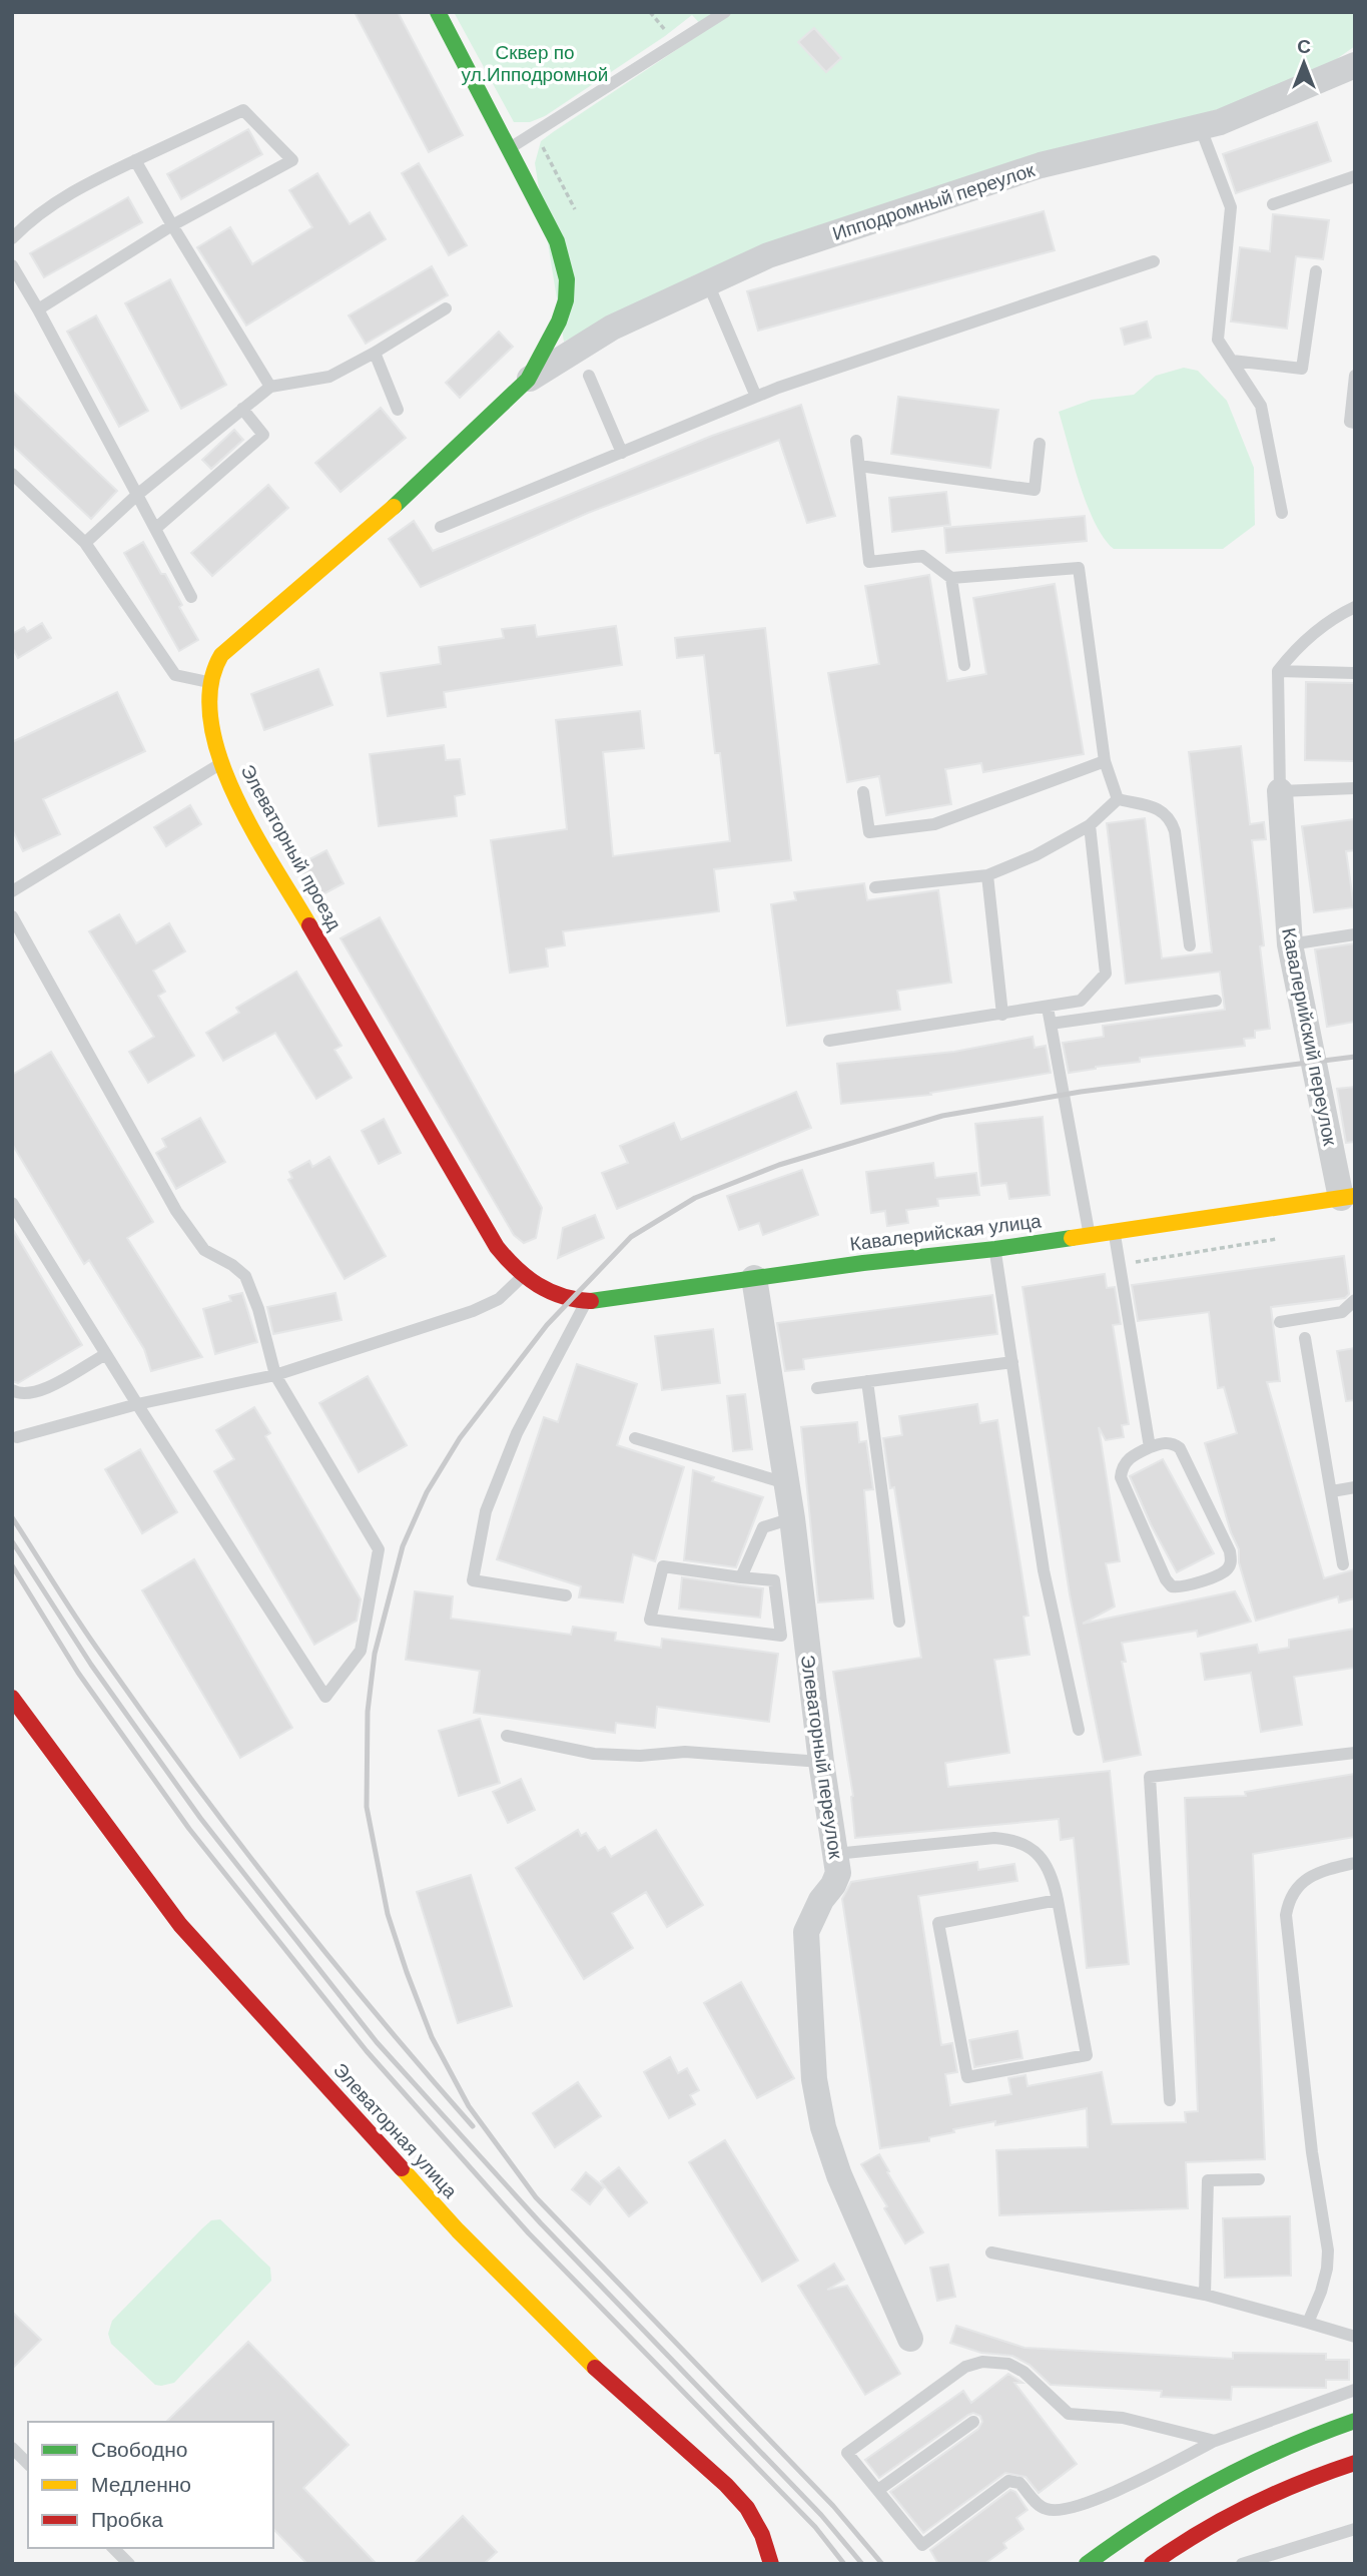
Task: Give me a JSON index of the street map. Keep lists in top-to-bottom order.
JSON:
{
  "streets": {
    "street": [
      "Ипподромный переулок",
      "Элеваторный проезд",
      "Кавалерийский переулок",
      "Кавалерийская улица",
      "Элеваторный переулок",
      "Элеваторная улица"
    ]
  },
  "crossings": [
    ["Элеваторный проезд", "Кавалерийская улица"],
    ["Кавалерийский переулок", "Кавалерийская улица"],
    ["Кавалерийская улица", "Элеваторный переулок"]
  ],
  "parks": ["Сквер по ул.Ипподромной"],
  "legend": ["Свободно", "Медленно", "Пробка"],
  "north": "top"
}
